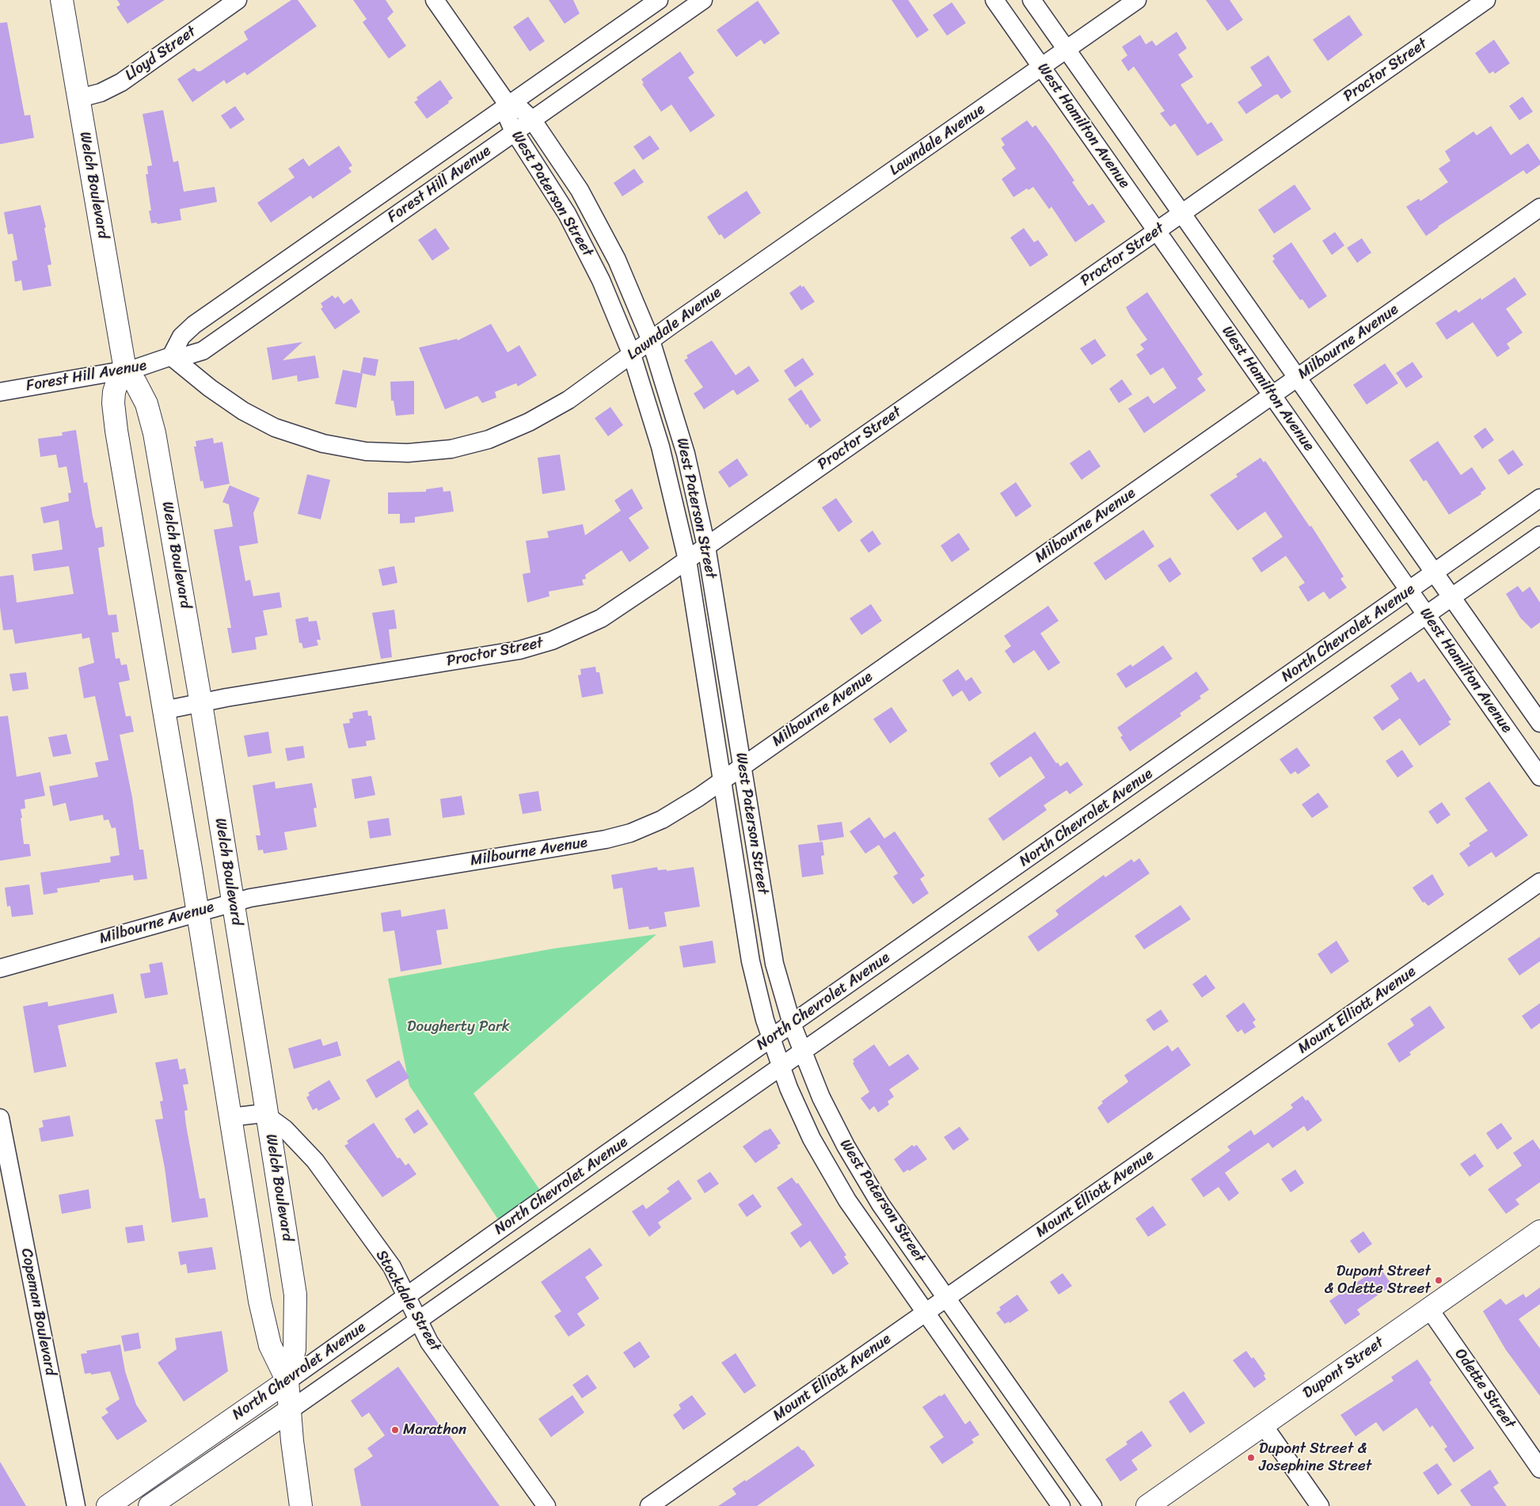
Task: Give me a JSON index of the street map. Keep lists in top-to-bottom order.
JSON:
{
  "streets": {
    "main road": ["Welch Boulevard", "North Chevrolet Avenue", "Dupont Street"],
    "street": [
      "Lloyd Street",
      "Proctor Street",
      "West Hamilton Avenue",
      "Lawndale Avenue",
      "Forest Hill Avenue",
      "West Paterson Street",
      "Milbourne Avenue",
      "Mount Elliott Avenue",
      "Stockdale Street",
      "Copeman Boulevard",
      "Odette Street"
    ]
  },
  "crossings": [
    ["Lloyd Street", "Welch Boulevard"],
    ["Proctor Street", "West Hamilton Avenue"],
    ["Proctor Street", "Welch Boulevard"],
    ["Proctor Street", "West Paterson Street"],
    ["West Hamilton Avenue", "Lawndale Avenue"],
    ["West Hamilton Avenue", "Milbourne Avenue"],
    ["West Hamilton Avenue", "North Chevrolet Avenue"],
    ["Lawndale Avenue", "Forest Hill Avenue"],
    ["Lawndale Avenue", "West Paterson Street"],
    ["Forest Hill Avenue", "Welch Boulevard"],
    ["Forest Hill Avenue", "West Paterson Street"],
    ["Welch Boulevard", "Milbourne Avenue"],
    ["Welch Boulevard", "North Chevrolet Avenue"],
    ["Welch Boulevard", "Stockdale Street"],
    ["West Paterson Street", "Milbourne Avenue"],
    ["West Paterson Street", "North Chevrolet Avenue"],
    ["West Paterson Street", "Mount Elliott Avenue"],
    ["North Chevrolet Avenue", "Stockdale Street"],
    ["Dupont Street", "Odette Street"]
  ],
  "parks": ["Dougherty Park"],
  "places": ["Dupont Street & Odette Street", "Marathon", "Dupont Street & Josephine Street"]
}
